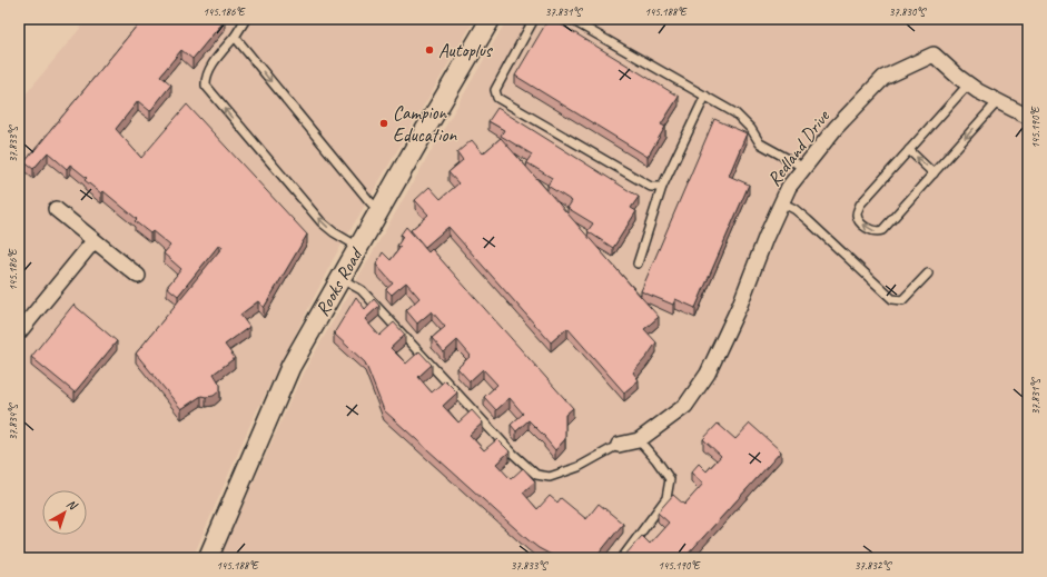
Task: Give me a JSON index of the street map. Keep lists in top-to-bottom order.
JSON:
{
  "streets": {
    "street": ["Redland Drive", "Rooks Road"]
  },
  "places": ["Autoplus", "Campion Education"],
  "north": "top right",
  "coordinates": [
    "145.186°E",
    "37.831°S",
    "145.188°E",
    "37.830°S",
    "145.190°E",
    "37.833°S",
    "37.834°S",
    "37.832°S"
  ]
}
